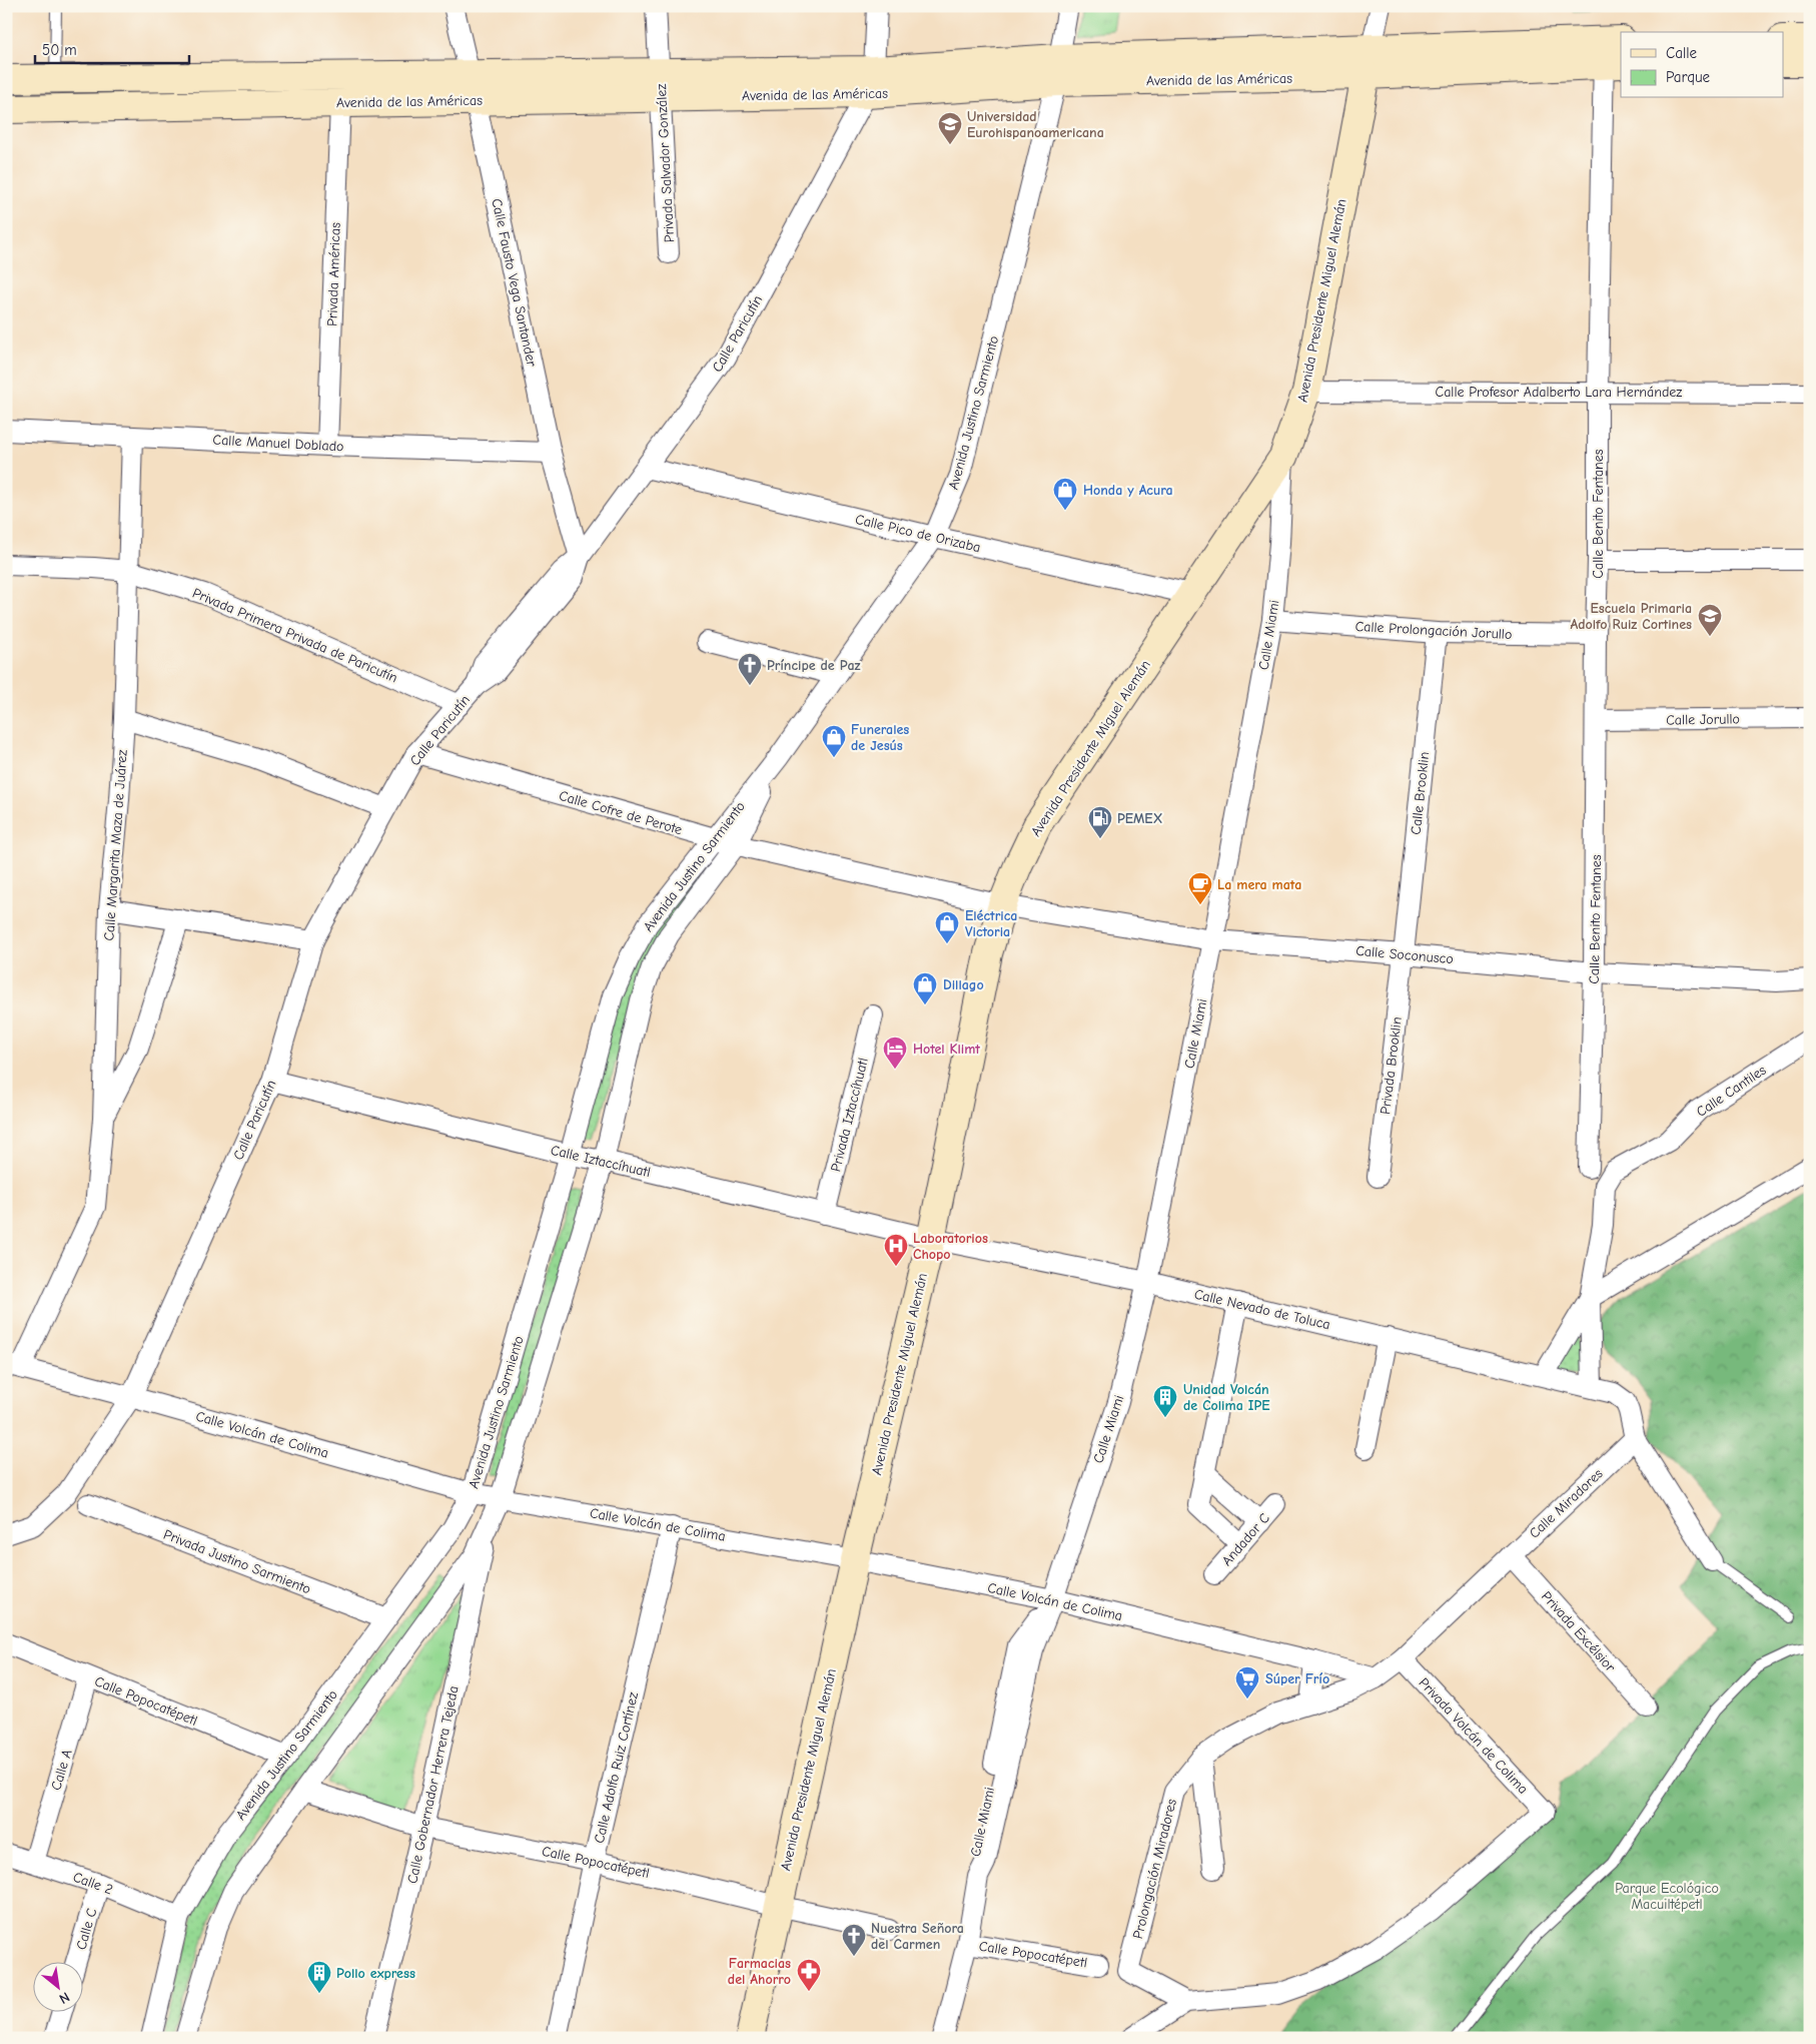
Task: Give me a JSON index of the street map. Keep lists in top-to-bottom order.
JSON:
{
  "streets": {
    "main road": ["Avenida de las Américas", "Avenida Presidente Miguel Alemán"],
    "street": [
      "Privada Salvador González",
      "Privada Américas",
      "Calle Fausto Vega Santander",
      "Calle Paricutín",
      "Calle Profesor Adalberto Lara Hernández",
      "Avenida Justino Sarmiento",
      "Calle Manuel Doblado",
      "Calle Benito Fentanes",
      "Calle Pico de Orizaba",
      "Calle Prolongación Jorullo",
      "Privada Primera Privada de Paricutín",
      "Calle Miami",
      "Calle Jorullo",
      "Calle Brooklin",
      "Calle Cofre de Perote",
      "Calle Margarita Maza de Juárez",
      "Calle Soconusco",
      "Privada Brooklin",
      "Calle Cantiles",
      "Privada Iztaccíhuatl",
      "Calle Iztaccíhuatl",
      "Calle Nevado de Toluca",
      "Calle Volcán de Colima",
      "Calle Miradores",
      "Andador C",
      "Privada Justino Sarmiento",
      "Privada Excélsior",
      "Calle Popocatépetl",
      "Privada Volcán de Colima",
      "Calle Adolfo Ruiz Cortínez",
      "Calle A",
      "Calle Gobernador Herrera Tejeda",
      "Prolongación Miradores",
      "Calle 2",
      "Calle C"
    ]
  },
  "crossings": [
    ["Avenida de las Américas", "Privada Salvador González"],
    ["Avenida de las Américas", "Privada Américas"],
    ["Avenida de las Américas", "Calle Fausto Vega Santander"],
    ["Avenida de las Américas", "Avenida Presidente Miguel Alemán"],
    ["Avenida de las Américas", "Calle Paricutín"],
    ["Avenida de las Américas", "Avenida Justino Sarmiento"],
    ["Avenida de las Américas", "Calle Benito Fentanes"],
    ["Privada Américas", "Calle Manuel Doblado"],
    ["Calle Fausto Vega Santander", "Calle Paricutín"],
    ["Calle Fausto Vega Santander", "Calle Manuel Doblado"],
    ["Avenida Presidente Miguel Alemán", "Calle Profesor Adalberto Lara Hernández"],
    ["Avenida Presidente Miguel Alemán", "Calle Pico de Orizaba"],
    ["Avenida Presidente Miguel Alemán", "Calle Miami"],
    ["Avenida Presidente Miguel Alemán", "Calle Cofre de Perote"],
    ["Avenida Presidente Miguel Alemán", "Calle Soconusco"],
    ["Avenida Presidente Miguel Alemán", "Calle Iztaccíhuatl"],
    ["Avenida Presidente Miguel Alemán", "Calle Nevado de Toluca"],
    ["Avenida Presidente Miguel Alemán", "Calle Volcán de Colima"],
    ["Avenida Presidente Miguel Alemán", "Calle Popocatépetl"],
    ["Calle Paricutín", "Calle Pico de Orizaba"],
    ["Calle Paricutín", "Privada Primera Privada de Paricutín"],
    ["Calle Paricutín", "Calle Cofre de Perote"],
    ["Calle Paricutín", "Calle Iztaccíhuatl"],
    ["Calle Paricutín", "Calle Volcán de Colima"],
    ["Calle Profesor Adalberto Lara Hernández", "Calle Benito Fentanes"],
    ["Avenida Justino Sarmiento", "Calle Pico de Orizaba"],
    ["Avenida Justino Sarmiento", "Calle Cofre de Perote"],
    ["Avenida Justino Sarmiento", "Calle Iztaccíhuatl"],
    ["Avenida Justino Sarmiento", "Calle Volcán de Colima"],
    ["Avenida Justino Sarmiento", "Privada Justino Sarmiento"],
    ["Avenida Justino Sarmiento", "Calle Popocatépetl"],
    ["Avenida Justino Sarmiento", "Calle Gobernador Herrera Tejeda"],
    ["Avenida Justino Sarmiento", "Calle 2"],
    ["Calle Manuel Doblado", "Calle Margarita Maza de Juárez"],
    ["Calle Benito Fentanes", "Calle Prolongación Jorullo"],
    ["Calle Benito Fentanes", "Calle Jorullo"],
    ["Calle Benito Fentanes", "Calle Soconusco"],
    ["Calle Prolongación Jorullo", "Calle Miami"],
    ["Calle Prolongación Jorullo", "Calle Brooklin"],
    ["Privada Primera Privada de Paricutín", "Calle Margarita Maza de Juárez"],
    ["Calle Miami", "Calle Soconusco"],
    ["Calle Miami", "Calle Nevado de Toluca"],
    ["Calle Miami", "Calle Volcán de Colima"],
    ["Calle Miami", "Calle Popocatépetl"],
    ["Calle Brooklin", "Calle Soconusco"],
    ["Calle Brooklin", "Privada Brooklin"],
    ["Calle Cofre de Perote", "Calle Soconusco"],
    ["Calle Margarita Maza de Juárez", "Calle Volcán de Colima"],
    ["Calle Soconusco", "Privada Brooklin"],
    ["Privada Iztaccíhuatl", "Calle Iztaccíhuatl"],
    ["Calle Iztaccíhuatl", "Calle Nevado de Toluca"],
    ["Calle Volcán de Colima", "Calle Miradores"],
    ["Calle Volcán de Colima", "Calle Adolfo Ruiz Cortínez"],
    ["Calle Volcán de Colima", "Prolongación Miradores"],
    ["Calle Miradores", "Privada Excélsior"],
    ["Calle Miradores", "Privada Volcán de Colima"],
    ["Calle Miradores", "Prolongación Miradores"],
    ["Calle Popocatépetl", "Calle Adolfo Ruiz Cortínez"],
    ["Calle Popocatépetl", "Calle A"],
    ["Calle Popocatépetl", "Calle Gobernador Herrera Tejeda"],
    ["Privada Volcán de Colima", "Prolongación Miradores"],
    ["Calle A", "Calle 2"],
    ["Calle 2", "Calle C"]
  ],
  "parks": ["Parque Ecológico Macuiltépetl"],
  "places": {
    "school or university": ["Universidad Eurohispanoamericana", "Escuela Primaria Adolfo Ruiz Cortines"],
    "shop": [
      "Honda y Acura",
      "Funerales de Jesús",
      "Eléctrica Victoria",
      "Dillago"
    ],
    "church": ["Príncipe de Paz", "Nuestra Señora del Carmen"],
    "fuel station": ["PEMEX"],
    "cafe": ["La mera mata"],
    "hotel": ["Hotel Klimt"],
    "hospital": ["Laboratorios Chopo"],
    "building": ["Unidad Volcán de Colima IPE", "Pollo express"],
    "supermarket": ["Súper Frío"],
    "pharmacy": ["Farmacias del Ahorro"]
  },
  "legend": ["Calle", "Parque"],
  "scale_bar": "50 m",
  "north": "bottom right"
}
